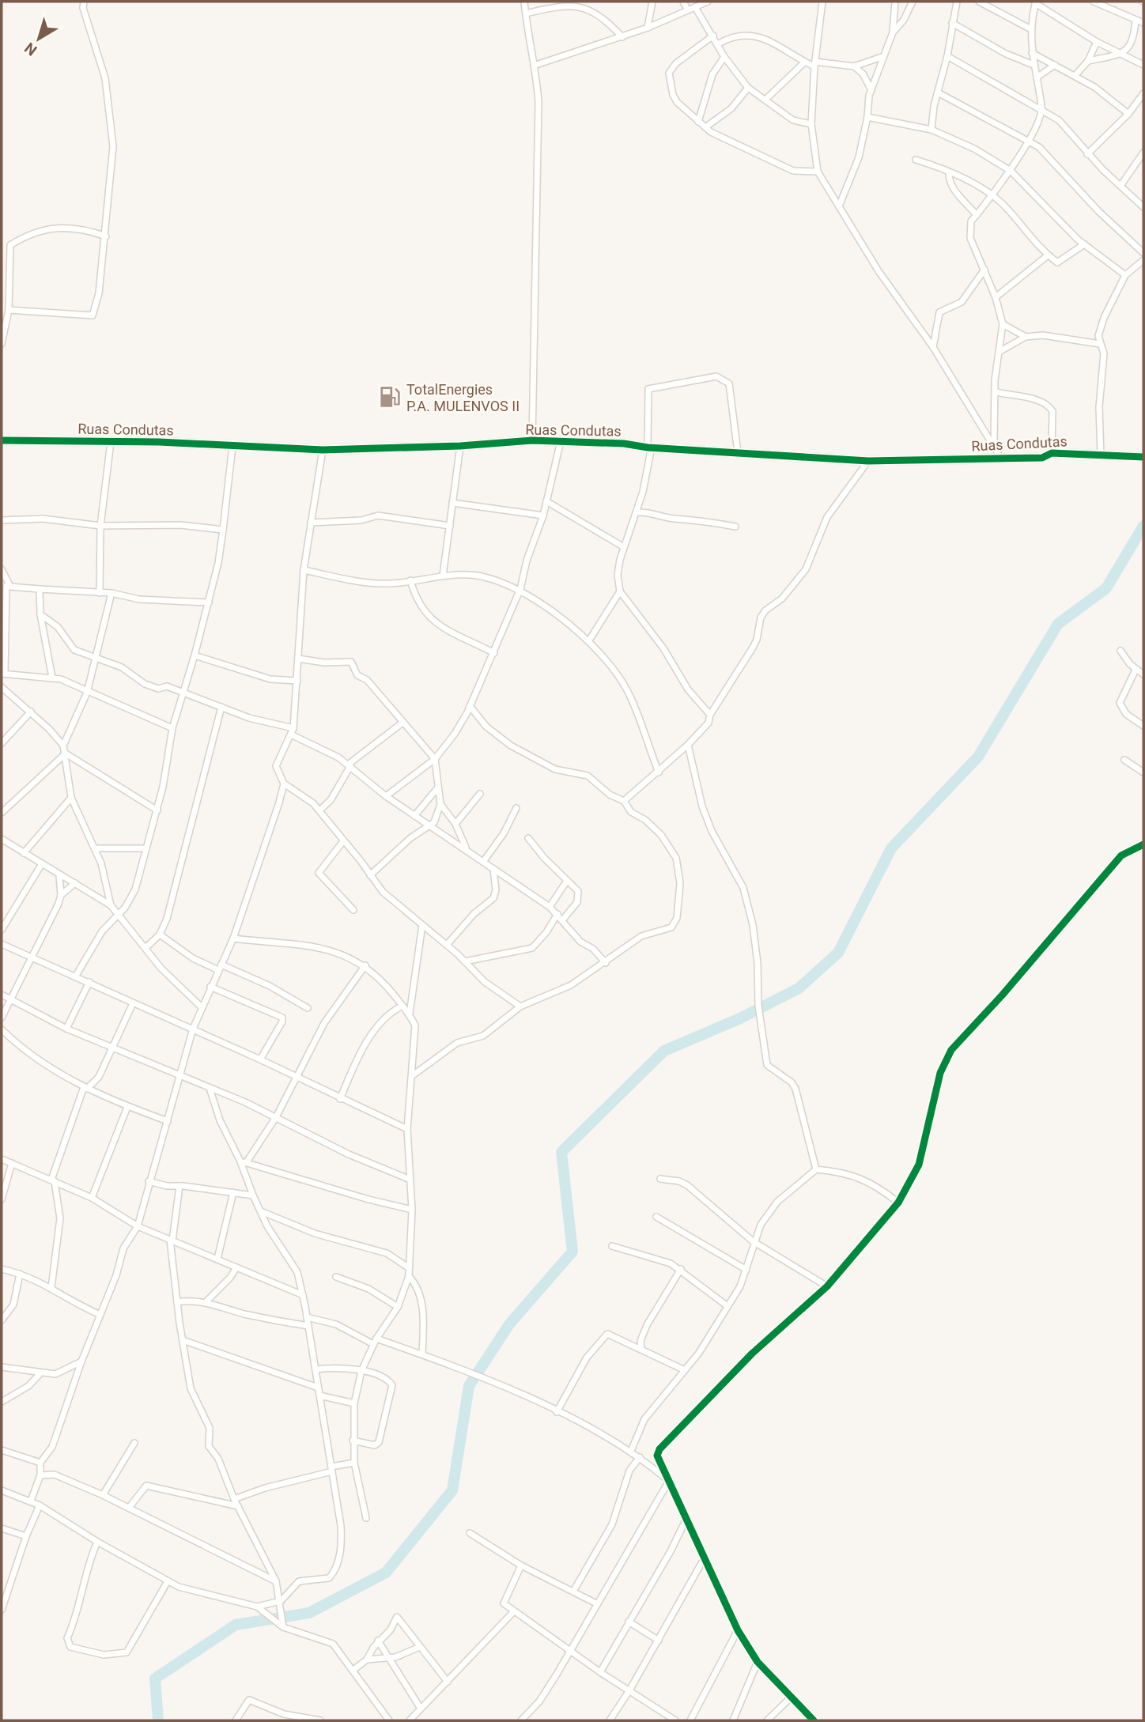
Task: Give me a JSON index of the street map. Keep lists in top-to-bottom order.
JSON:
{
  "streets": {
    "street": ["Ruas Condutas"]
  },
  "places": {
    "fuel station": ["TotalEnergies P.A. MULENVOS II"]
  },
  "north": "bottom left"
}
